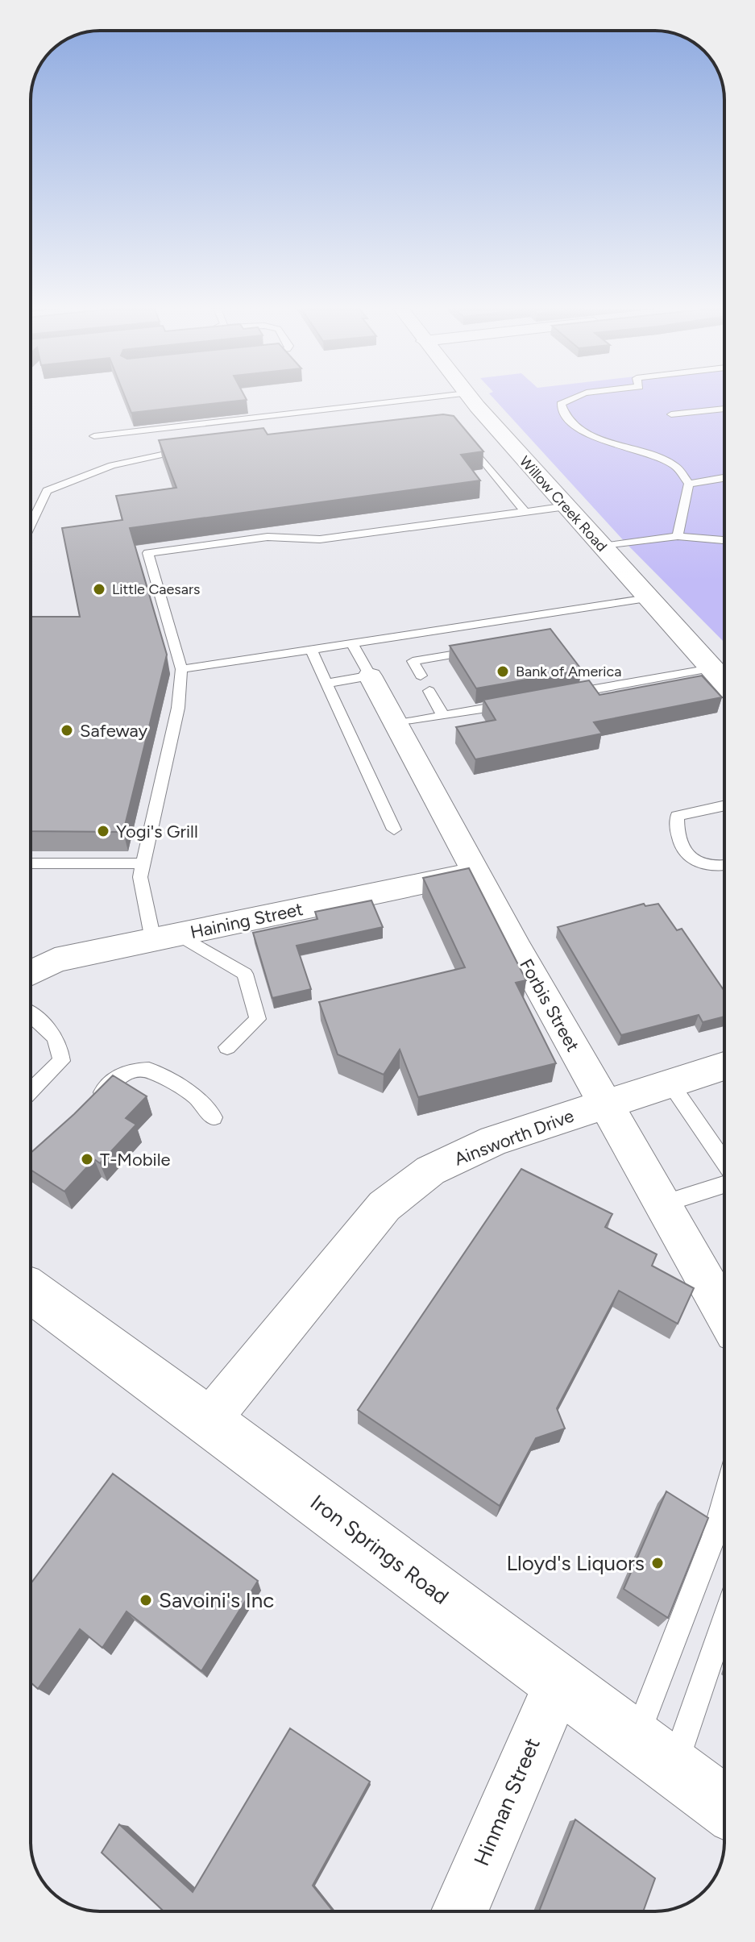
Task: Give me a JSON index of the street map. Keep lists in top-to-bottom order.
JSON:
{
  "streets": {
    "main road": ["Willow Creek Road", "Iron Springs Road"],
    "street": [
      "Haining Street",
      "Forbis Street",
      "Ainsworth Drive",
      "Hinman Street"
    ]
  },
  "crossings": [
    ["Haining Street", "Forbis Street"],
    ["Forbis Street", "Ainsworth Drive"],
    ["Ainsworth Drive", "Iron Springs Road"],
    ["Iron Springs Road", "Hinman Street"]
  ],
  "places": [
    "Little Caesars",
    "Bank of America",
    "Safeway",
    "Yogi's Grill",
    "T-Mobile",
    "Lloyd's Liquors",
    "Savoini's Inc"
  ]
}
